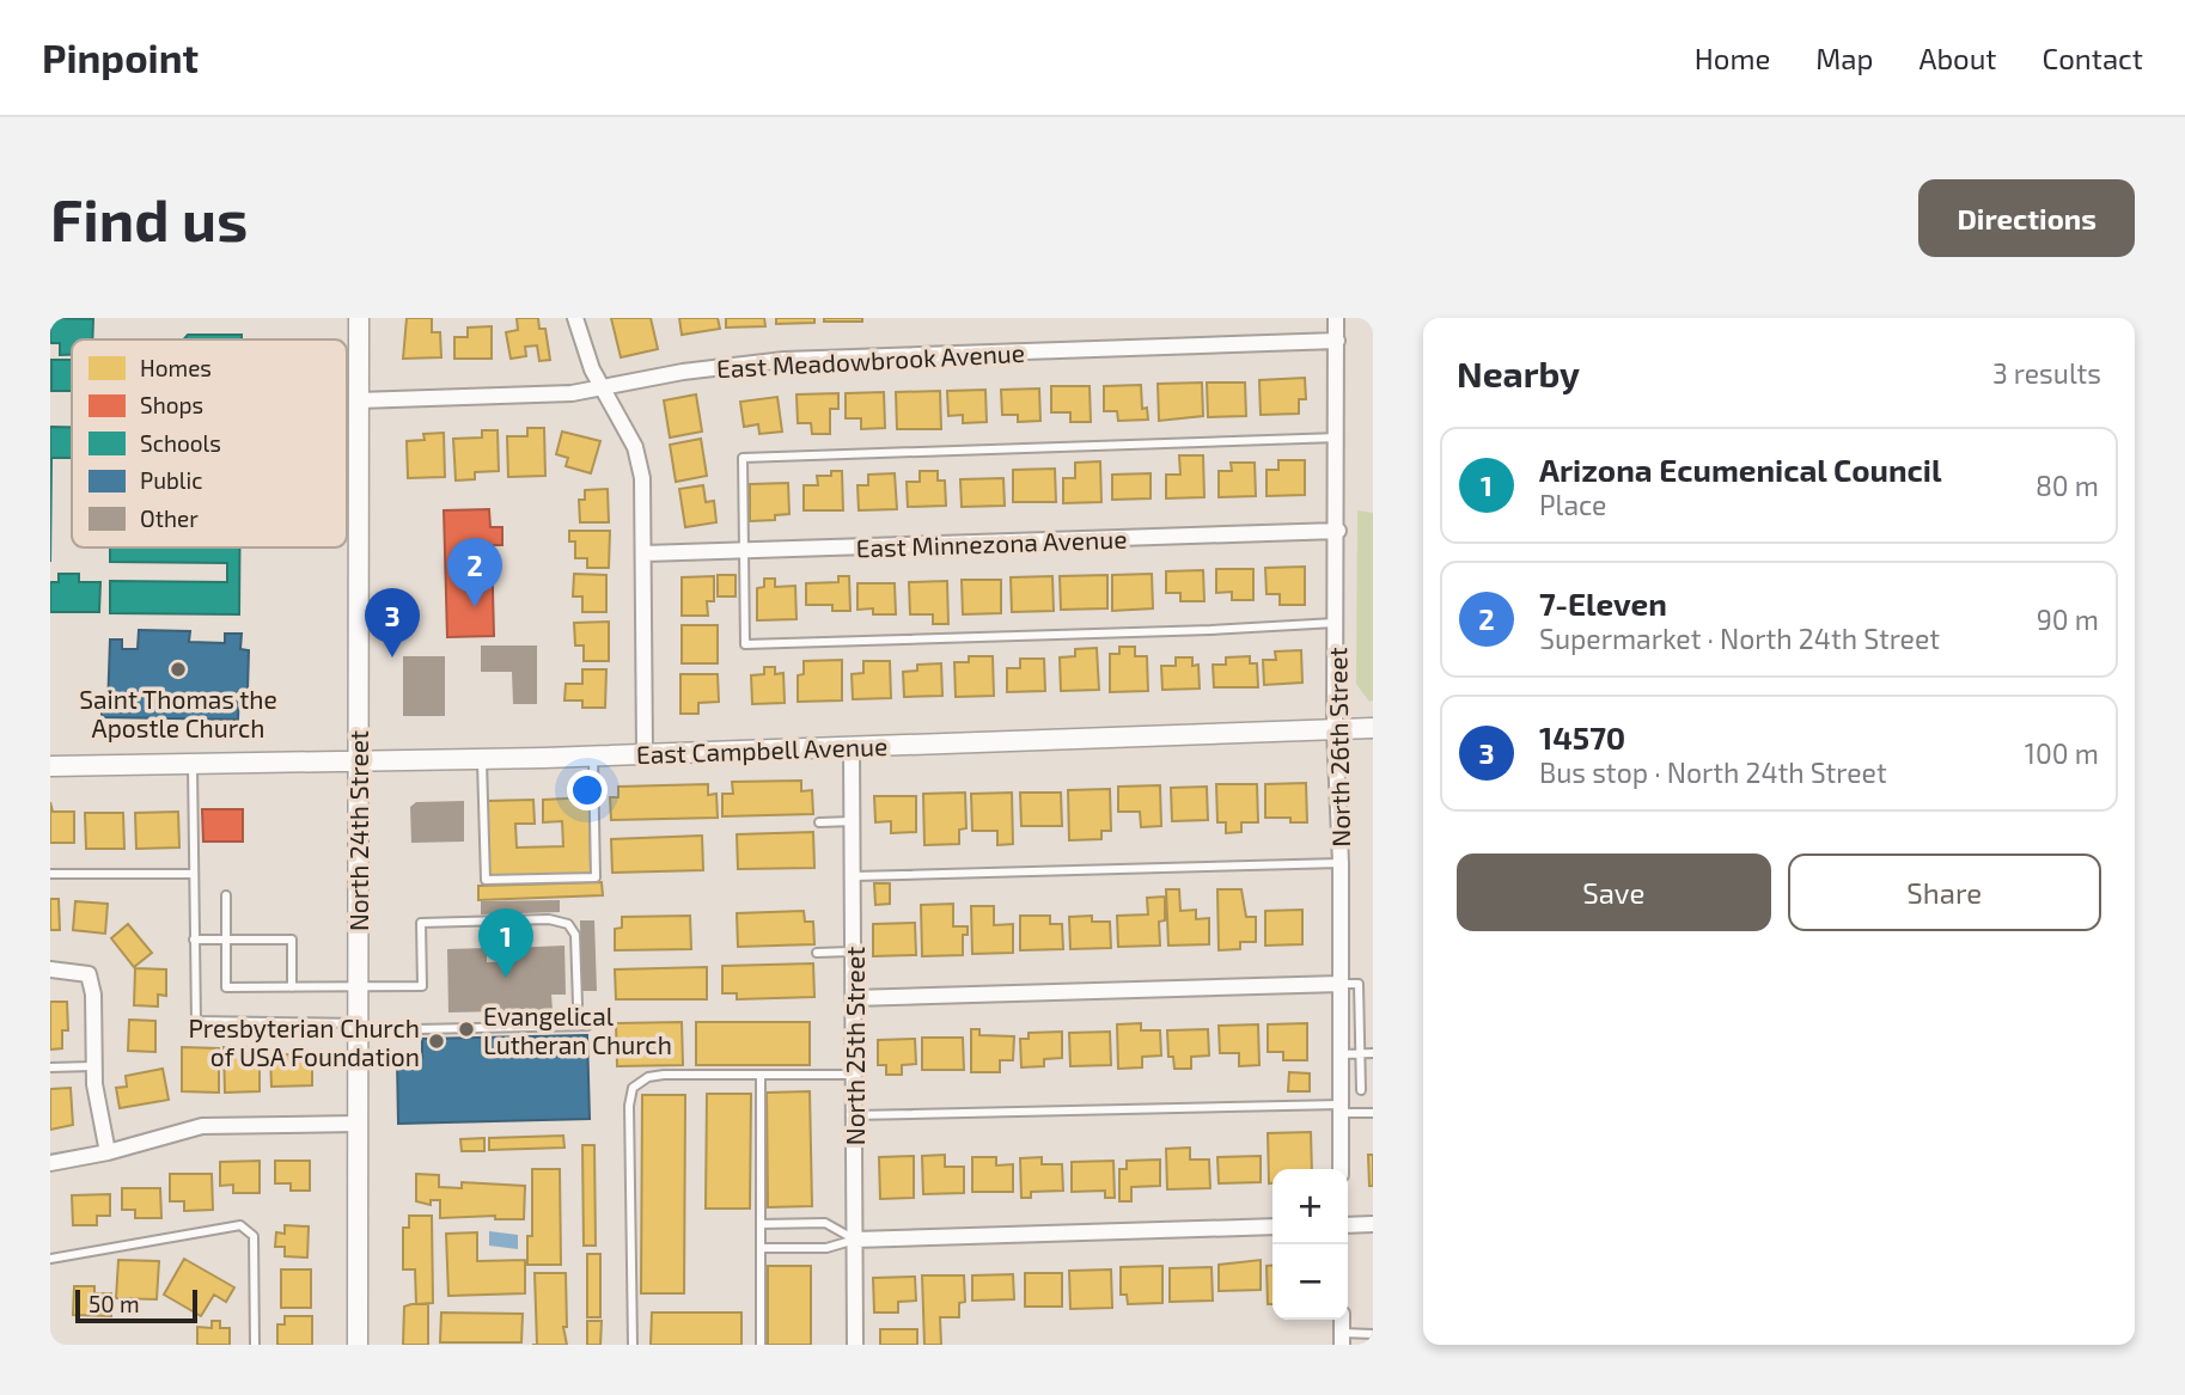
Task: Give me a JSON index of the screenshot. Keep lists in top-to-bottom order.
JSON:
{
  "streets": {
    "street": [
      "East Meadowbrook Avenue",
      "East Minnezona Avenue",
      "North 26th Street",
      "East Campbell Avenue",
      "North 24th Street",
      "North 25th Street"
    ]
  },
  "crossings": [
    ["East Meadowbrook Avenue", "North 26th Street"],
    ["East Meadowbrook Avenue", "North 24th Street"],
    ["East Minnezona Avenue", "North 26th Street"],
    ["North 26th Street", "East Campbell Avenue"],
    ["East Campbell Avenue", "North 24th Street"],
    ["East Campbell Avenue", "North 25th Street"]
  ],
  "places": ["Saint Thomas the Apostle Church", "Evangelical Lutheran Church", "Presbyterian Church of USA Foundation"],
  "legend": [
    "Homes",
    "Shops",
    "Schools",
    "Public",
    "Other"
  ],
  "scale_bar": "50 m",
  "page": {
    "header": "Pinpoint",
    "nav": [
      "Home",
      "Map",
      "About",
      "Contact"
    ],
    "buttons": [
      "Directions",
      ["Save", "Share"]
    ],
    "title": "Find us",
    "heading": ["Nearby", "3 results"],
    "list": [
      {
        "mark": "1",
        "name": "Arizona Ecumenical Council",
        "note": "Place",
        "value": "80 m"
      },
      {
        "mark": "2",
        "name": "7-Eleven",
        "note": "Supermarket · North 24th Street",
        "value": "90 m"
      },
      {
        "mark": "3",
        "name": "14570",
        "note": "Bus stop · North 24th Street",
        "value": "100 m"
      }
    ],
    "pins": ["2", "3", "1"],
    "map_buttons": ["+", "−"],
    "scale": "50 m"
  }
}
